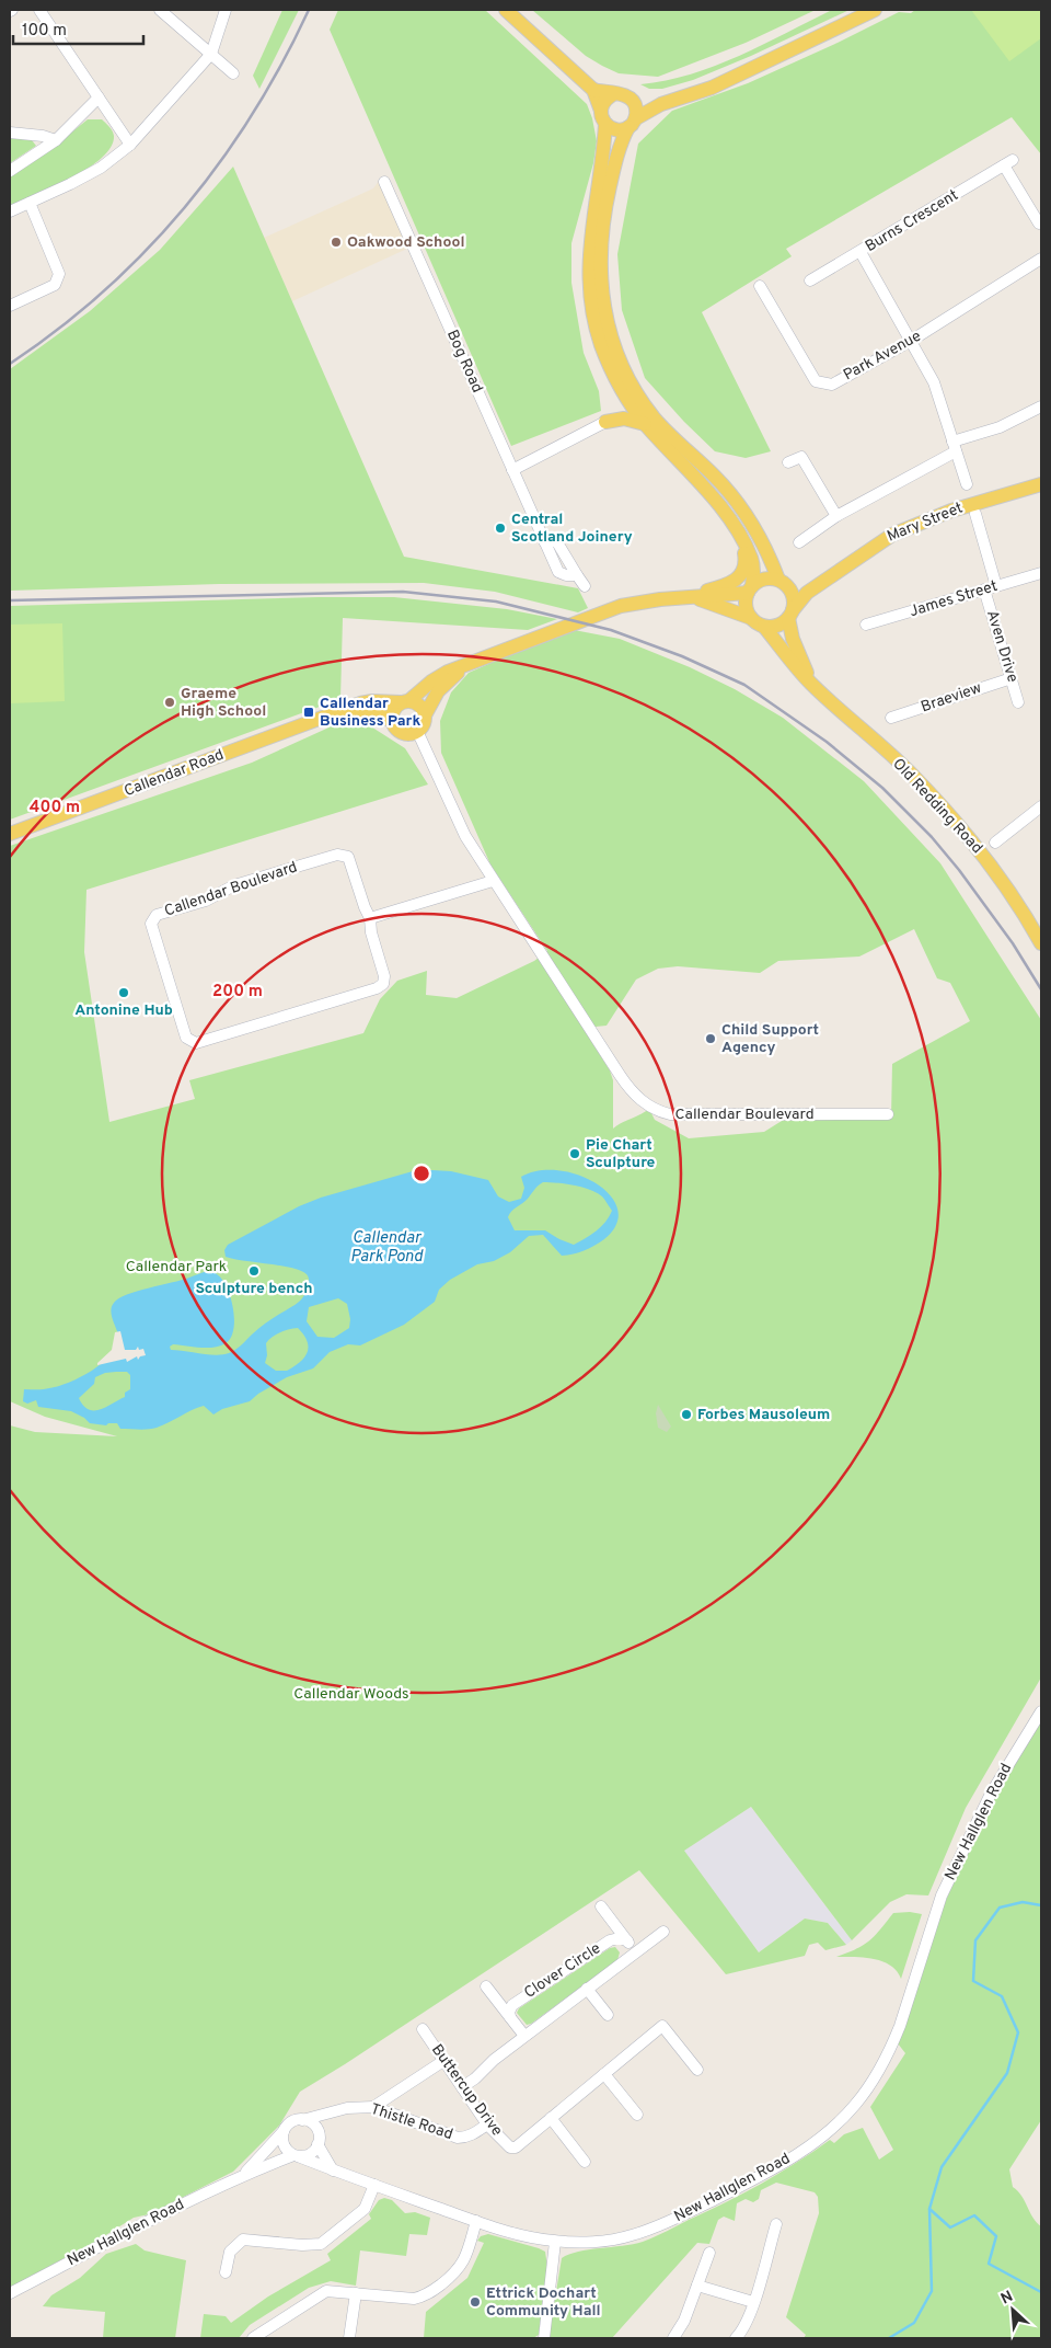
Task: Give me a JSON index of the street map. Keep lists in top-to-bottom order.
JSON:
{
  "streets": {
    "main road": ["Mary Street", "Callendar Road", "Old Redding Road"],
    "street": [
      "Burns Crescent",
      "Park Avenue",
      "Bog Road",
      "James Street",
      "Aven Drive",
      "Braeview",
      "Callendar Boulevard",
      "New Hallglen Road",
      "Clover Circle",
      "Buttercup Drive",
      "Thistle Road"
    ]
  },
  "crossings": [
    ["Mary Street", "Old Redding Road"],
    ["James Street", "Aven Drive"],
    ["Aven Drive", "Braeview"],
    ["Callendar Road", "Callendar Boulevard"],
    ["New Hallglen Road", "Thistle Road"],
    ["Clover Circle", "Buttercup Drive"],
    ["Buttercup Drive", "Thistle Road"]
  ],
  "water": ["Callendar Park Pond"],
  "parks": ["Callendar Park", "Callendar Woods"],
  "places": {
    "other": [
      "Oakwood School",
      "Central Scotland Joinery",
      "Graeme High School",
      "Antonine Hub",
      "Child Support Agency",
      "Pie Chart Sculpture",
      "Sculpture bench",
      "Forbes Mausoleum",
      "Ettrick Dochart Community Hall"
    ],
    "transit": ["Callendar Business Park"]
  },
  "scale_bar": "100 m",
  "north": "top left",
  "rings": ["400 m", "200 m"]
}
